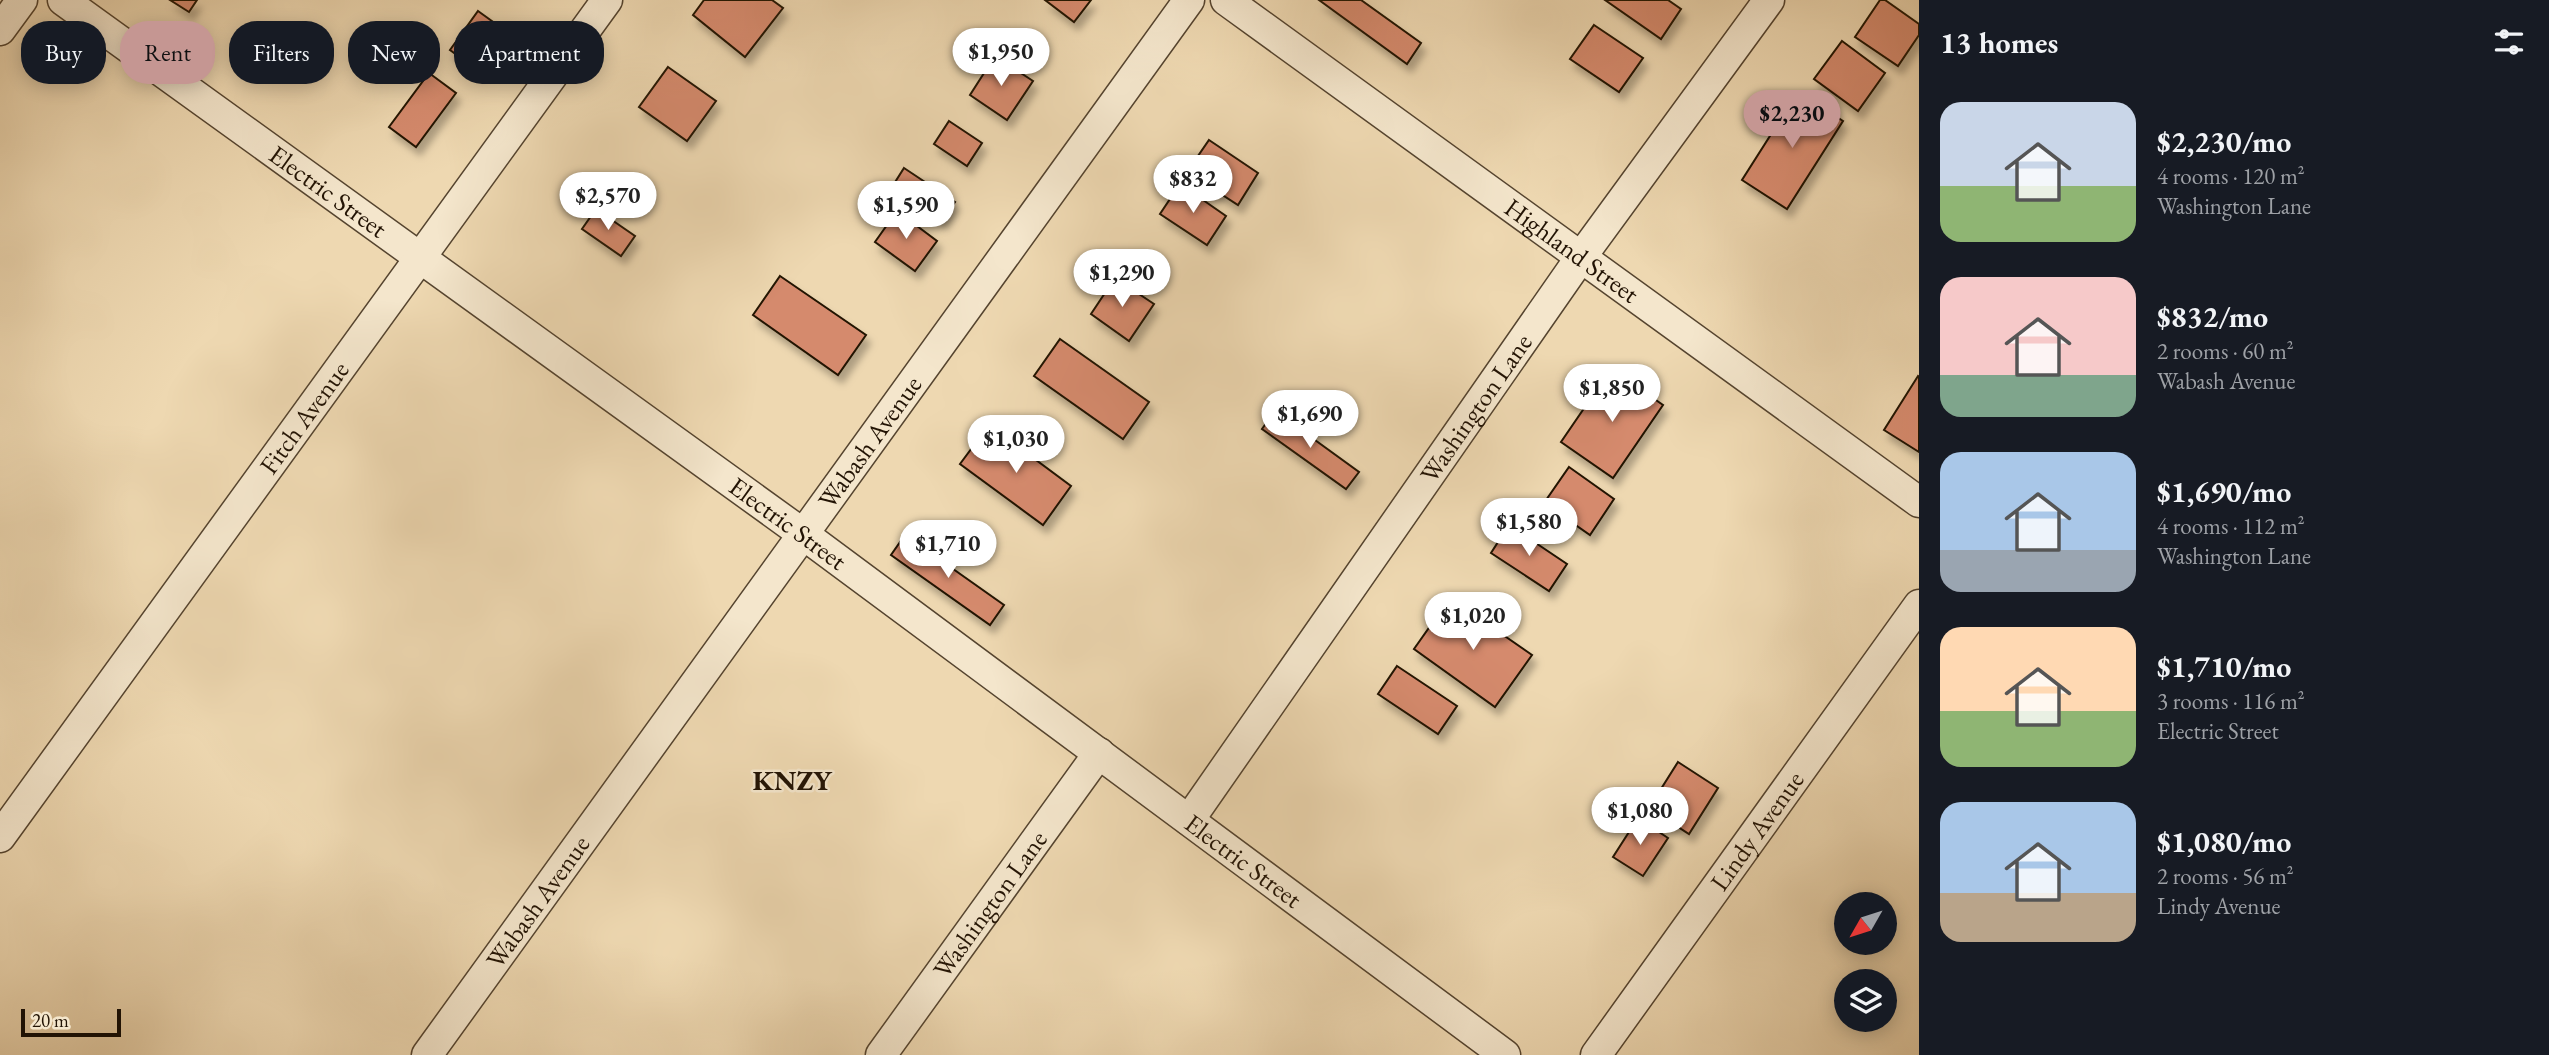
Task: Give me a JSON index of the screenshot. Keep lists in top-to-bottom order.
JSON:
{
  "streets": {
    "street": [
      "Electric Street",
      "Highland Street",
      "Washington Lane",
      "Fitch Avenue",
      "Wabash Avenue",
      "Lindy Avenue"
    ]
  },
  "crossings": [
    ["Electric Street", "Washington Lane"],
    ["Electric Street", "Fitch Avenue"],
    ["Electric Street", "Wabash Avenue"],
    ["Highland Street", "Washington Lane"]
  ],
  "districts": ["KNZY"],
  "scale_bar": "20 m",
  "north": "bottom left",
  "page": {
    "heading": "13 homes",
    "chip": [
      "Buy",
      "Rent",
      "Filters",
      "New",
      "Apartment"
    ],
    "price": [
      "$1,950",
      "$2,230",
      "$832",
      "$2,570",
      "$1,590",
      "$1,290",
      "$1,850",
      "$1,690",
      "$1,030",
      "$1,580",
      "$1,710",
      "$1,020",
      "$1,080"
    ],
    "list": [
      {
        "name": "$2,230/mo",
        "note": "4 rooms · 120 m² · Washington Lane"
      },
      {
        "name": "$832/mo",
        "note": "2 rooms · 60 m² · Wabash Avenue"
      },
      {
        "name": "$1,690/mo",
        "note": "4 rooms · 112 m² · Washington Lane"
      },
      {
        "name": "$1,710/mo",
        "note": "3 rooms · 116 m² · Electric Street"
      },
      {
        "name": "$1,080/mo",
        "note": "2 rooms · 56 m² · Lindy Avenue"
      }
    ],
    "scale": "20 m"
  }
}
